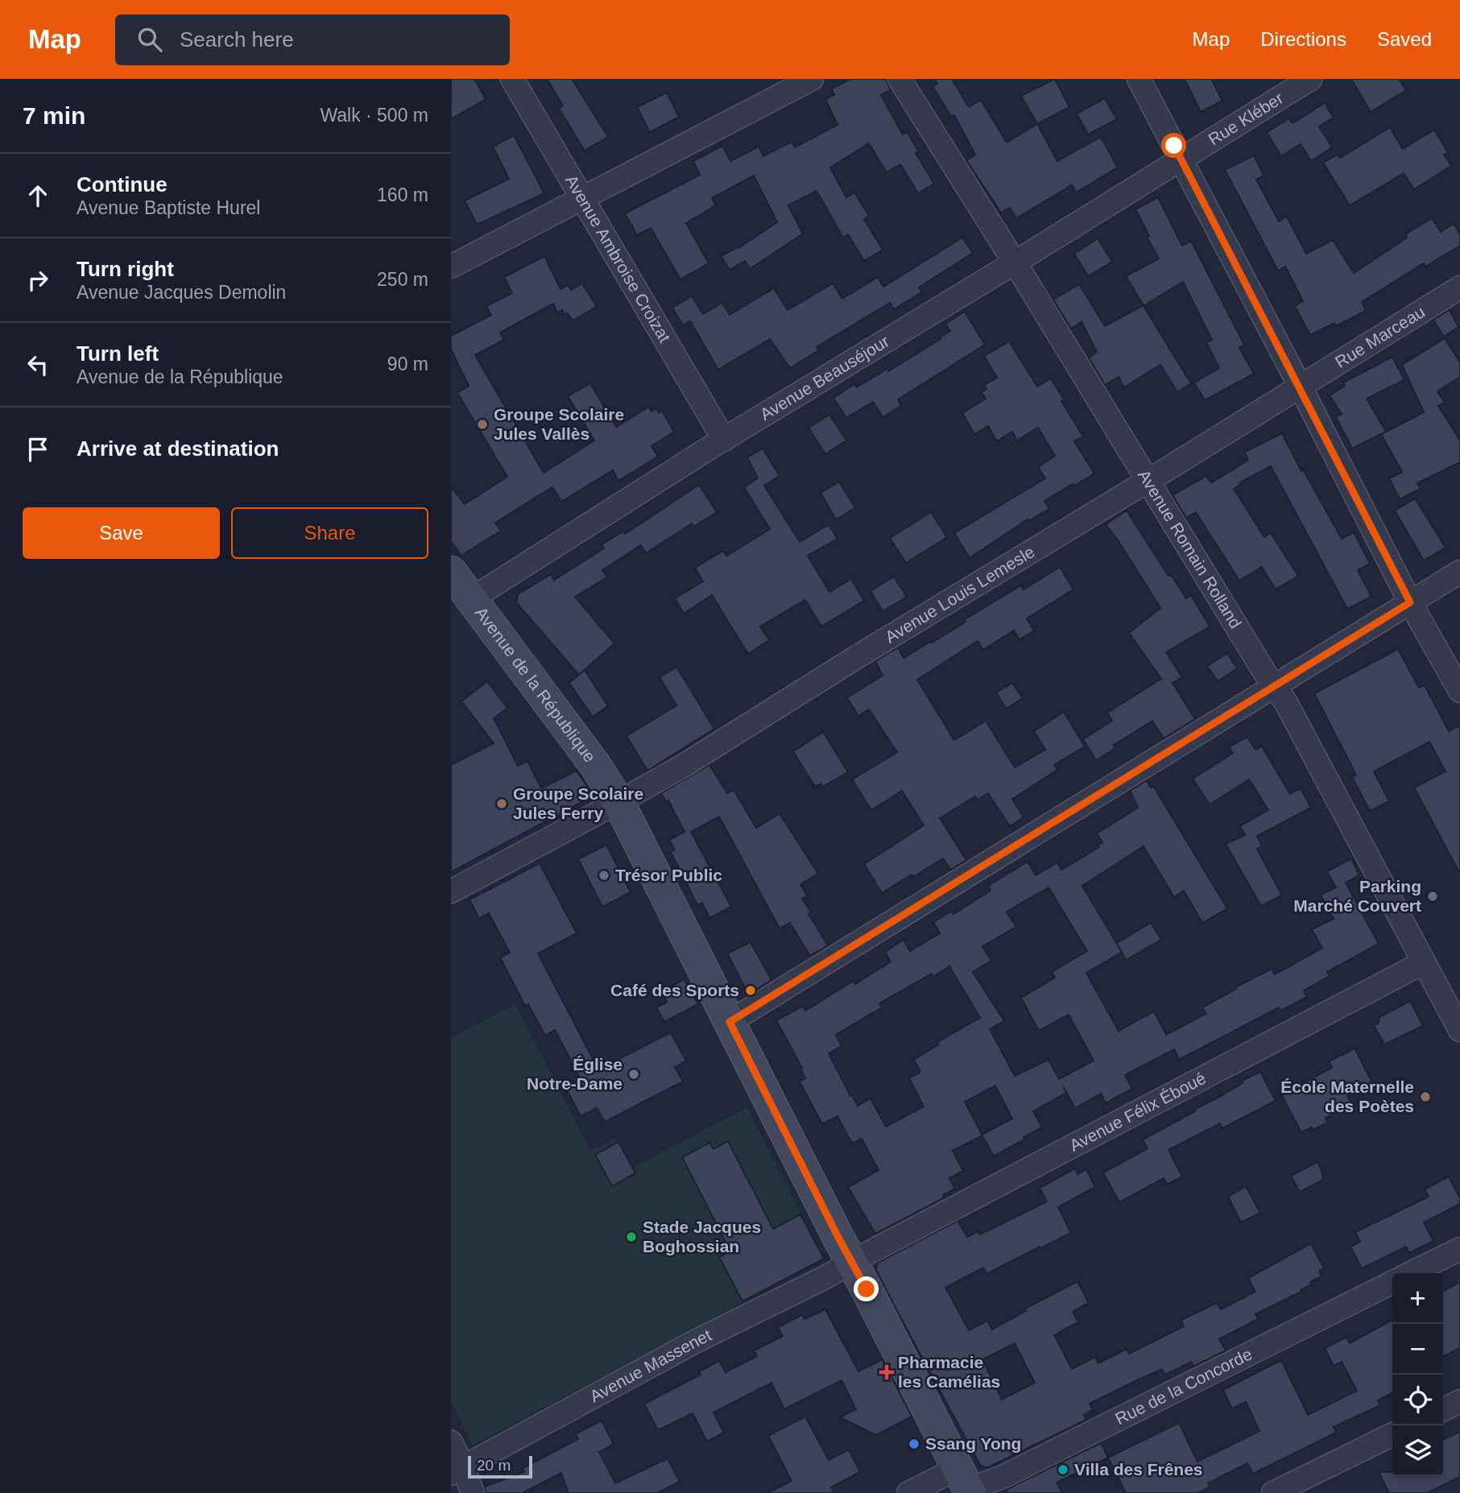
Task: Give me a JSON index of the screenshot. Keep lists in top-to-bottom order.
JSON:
{
  "streets": {
    "main road": ["Avenue de la République"],
    "street": [
      "Rue Kléber",
      "Avenue Ambroise Croizat",
      "Rue Marceau",
      "Avenue Beauséjour",
      "Avenue Romain Rolland",
      "Avenue Louis Lemesle",
      "Avenue Félix Éboué",
      "Avenue Massenet",
      "Rue de la Concorde"
    ]
  },
  "crossings": [
    ["Rue Kléber", "Avenue Beauséjour"],
    ["Avenue Ambroise Croizat", "Avenue Beauséjour"],
    ["Rue Marceau", "Avenue Louis Lemesle"],
    ["Avenue Beauséjour", "Avenue Romain Rolland"],
    ["Avenue Beauséjour", "Avenue de la République"],
    ["Avenue Romain Rolland", "Avenue Louis Lemesle"],
    ["Avenue Romain Rolland", "Avenue Félix Éboué"],
    ["Avenue Louis Lemesle", "Avenue de la République"],
    ["Avenue de la République", "Avenue Félix Éboué"],
    ["Avenue de la République", "Avenue Massenet"],
    ["Avenue de la République", "Rue de la Concorde"],
    ["Avenue Félix Éboué", "Avenue Massenet"]
  ],
  "places": {
    "other": [
      "Groupe Scolaire Jules Vallès",
      "Groupe Scolaire Jules Ferry",
      "Trésor Public",
      "Parking Marché Couvert",
      "Café des Sports",
      "Église Notre-Dame",
      "École Maternelle des Poètes",
      "Stade Jacques Boghossian",
      "Ssang Yong",
      "Villa des Frênes"
    ],
    "health": ["Pharmacie les Camélias"]
  },
  "scale_bar": "20 m",
  "page": {
    "header": "Map",
    "search": "Search here",
    "nav": ["Map", "Directions", "Saved"],
    "heading": ["7 min", "Walk · 500 m"],
    "list": [
      ["Continue", "Avenue Baptiste Hurel", "160 m"],
      ["Turn right", "Avenue Jacques Demolin", "250 m"],
      ["Turn left", "Avenue de la République", "90 m"],
      "Arrive at destination"
    ],
    "buttons": ["Save", "Share"],
    "map_buttons": ["+", "−"],
    "scale": "20 m"
  }
}
